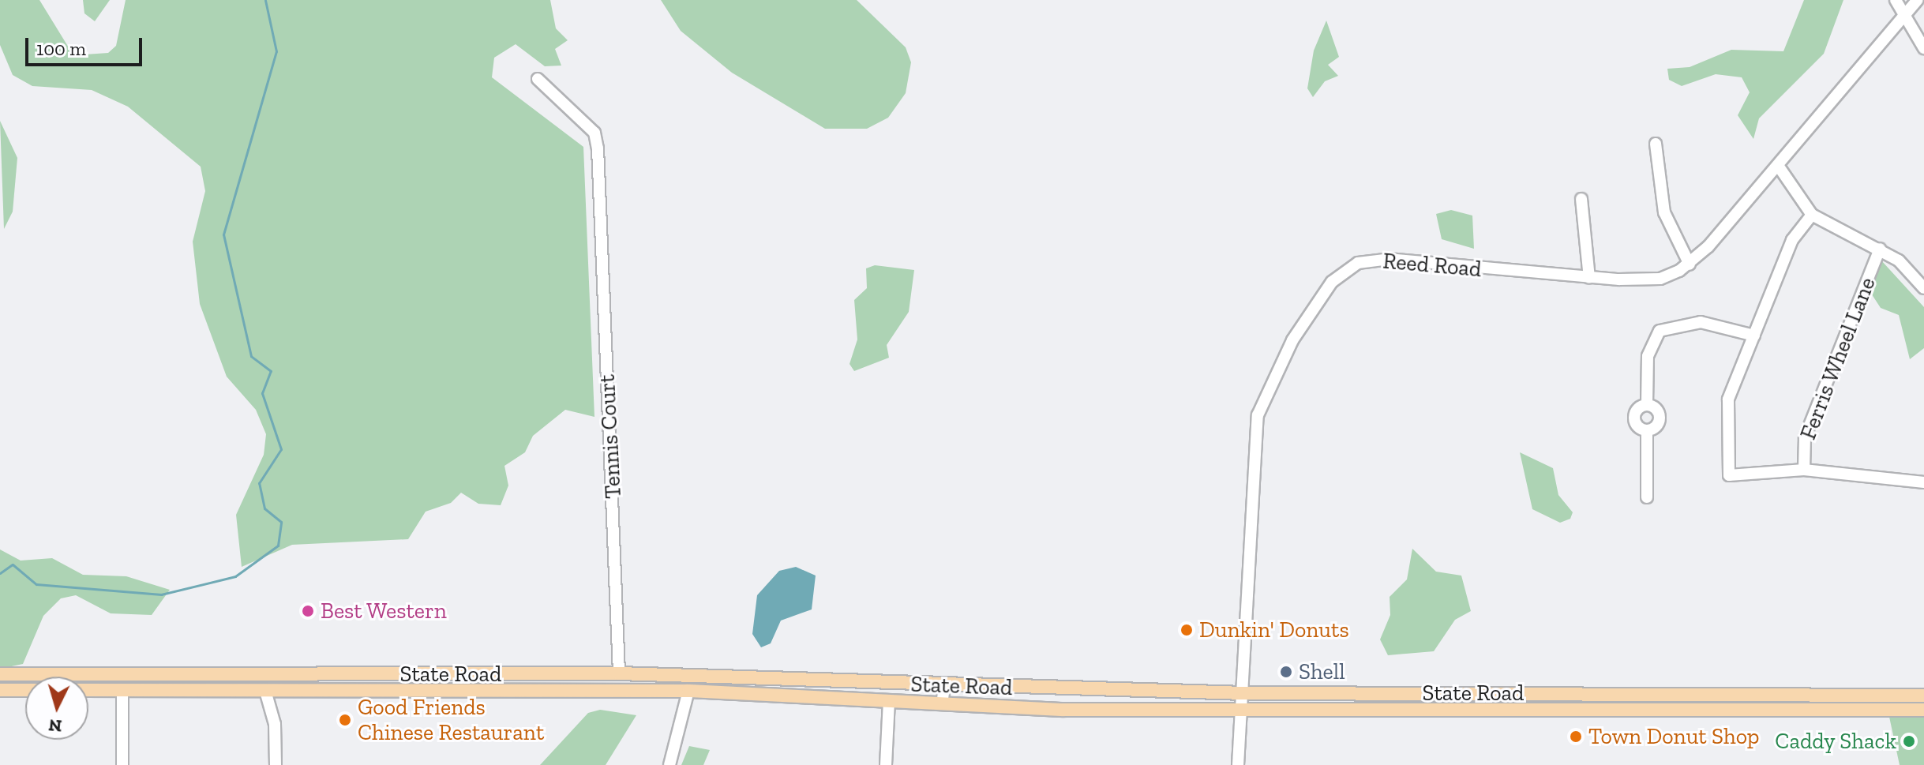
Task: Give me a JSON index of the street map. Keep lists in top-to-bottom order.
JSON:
{
  "streets": {
    "main road": ["State Road"],
    "street": ["Reed Road", "Ferris Wheel Lane", "Tennis Court"]
  },
  "crossings": [
    ["Reed Road", "State Road"],
    ["Tennis Court", "State Road"]
  ],
  "places": [
    "Best Western",
    "Dunkin' Donuts",
    "Shell",
    "Good Friends Chinese Restaurant",
    "Town Donut Shop",
    "Caddy Shack"
  ],
  "scale_bar": "100 m",
  "north": "bottom"
}
